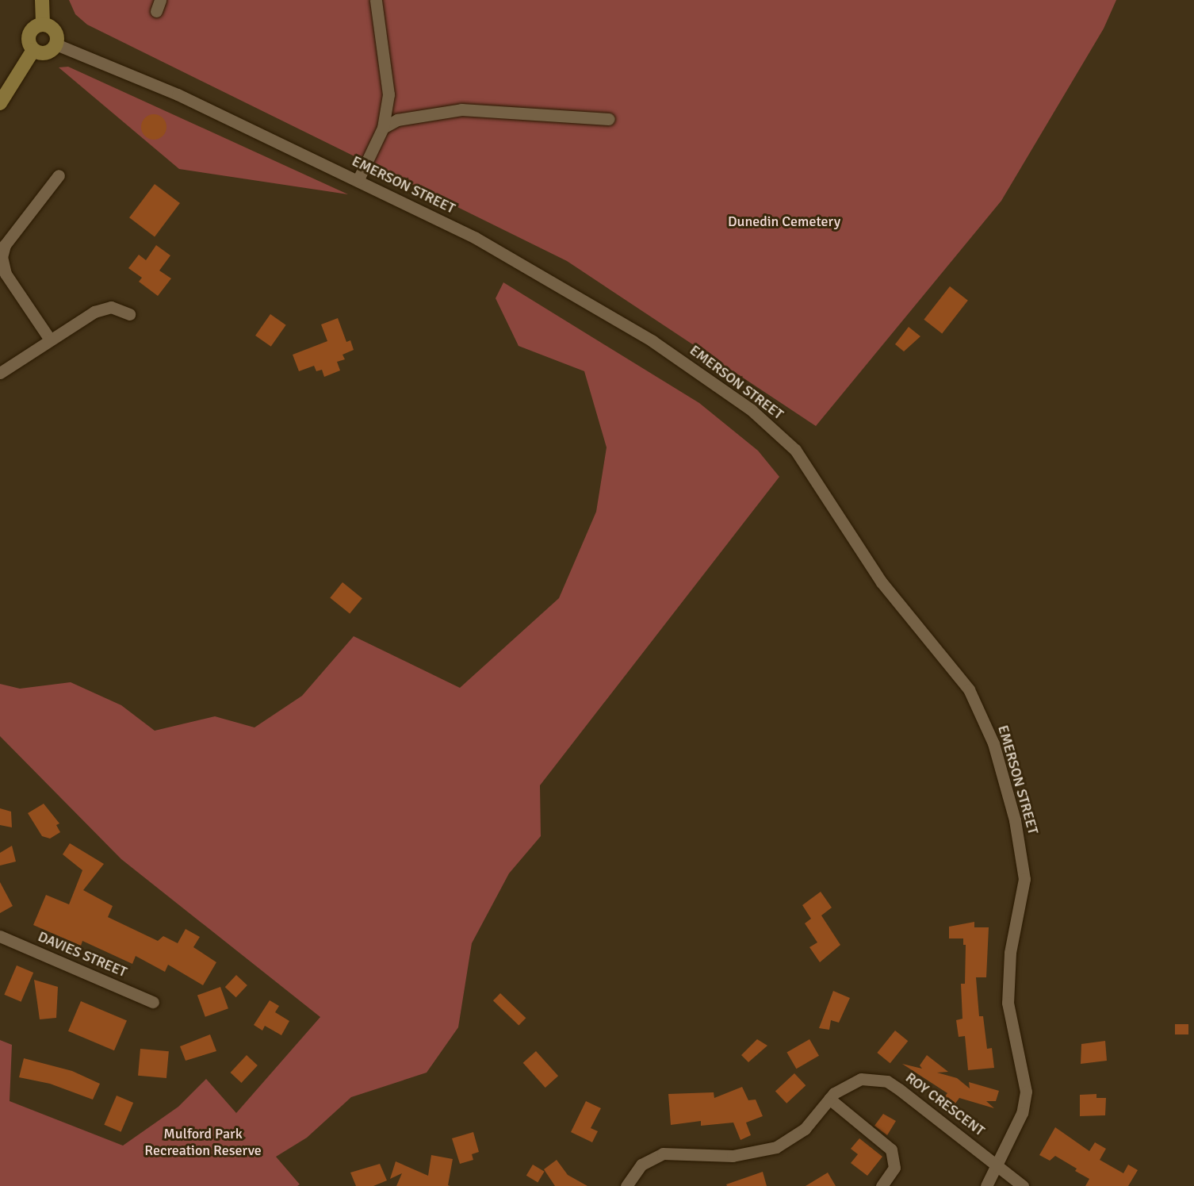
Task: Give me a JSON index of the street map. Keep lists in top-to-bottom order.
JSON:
{
  "streets": {
    "street": ["EMERSON STREET", "DAVIES STREET", "ROY CRESCENT"]
  },
  "crossings": [
    ["EMERSON STREET", "ROY CRESCENT"]
  ],
  "parks": ["Dunedin Cemetery", "Mulford Park Recreation Reserve"]
}
